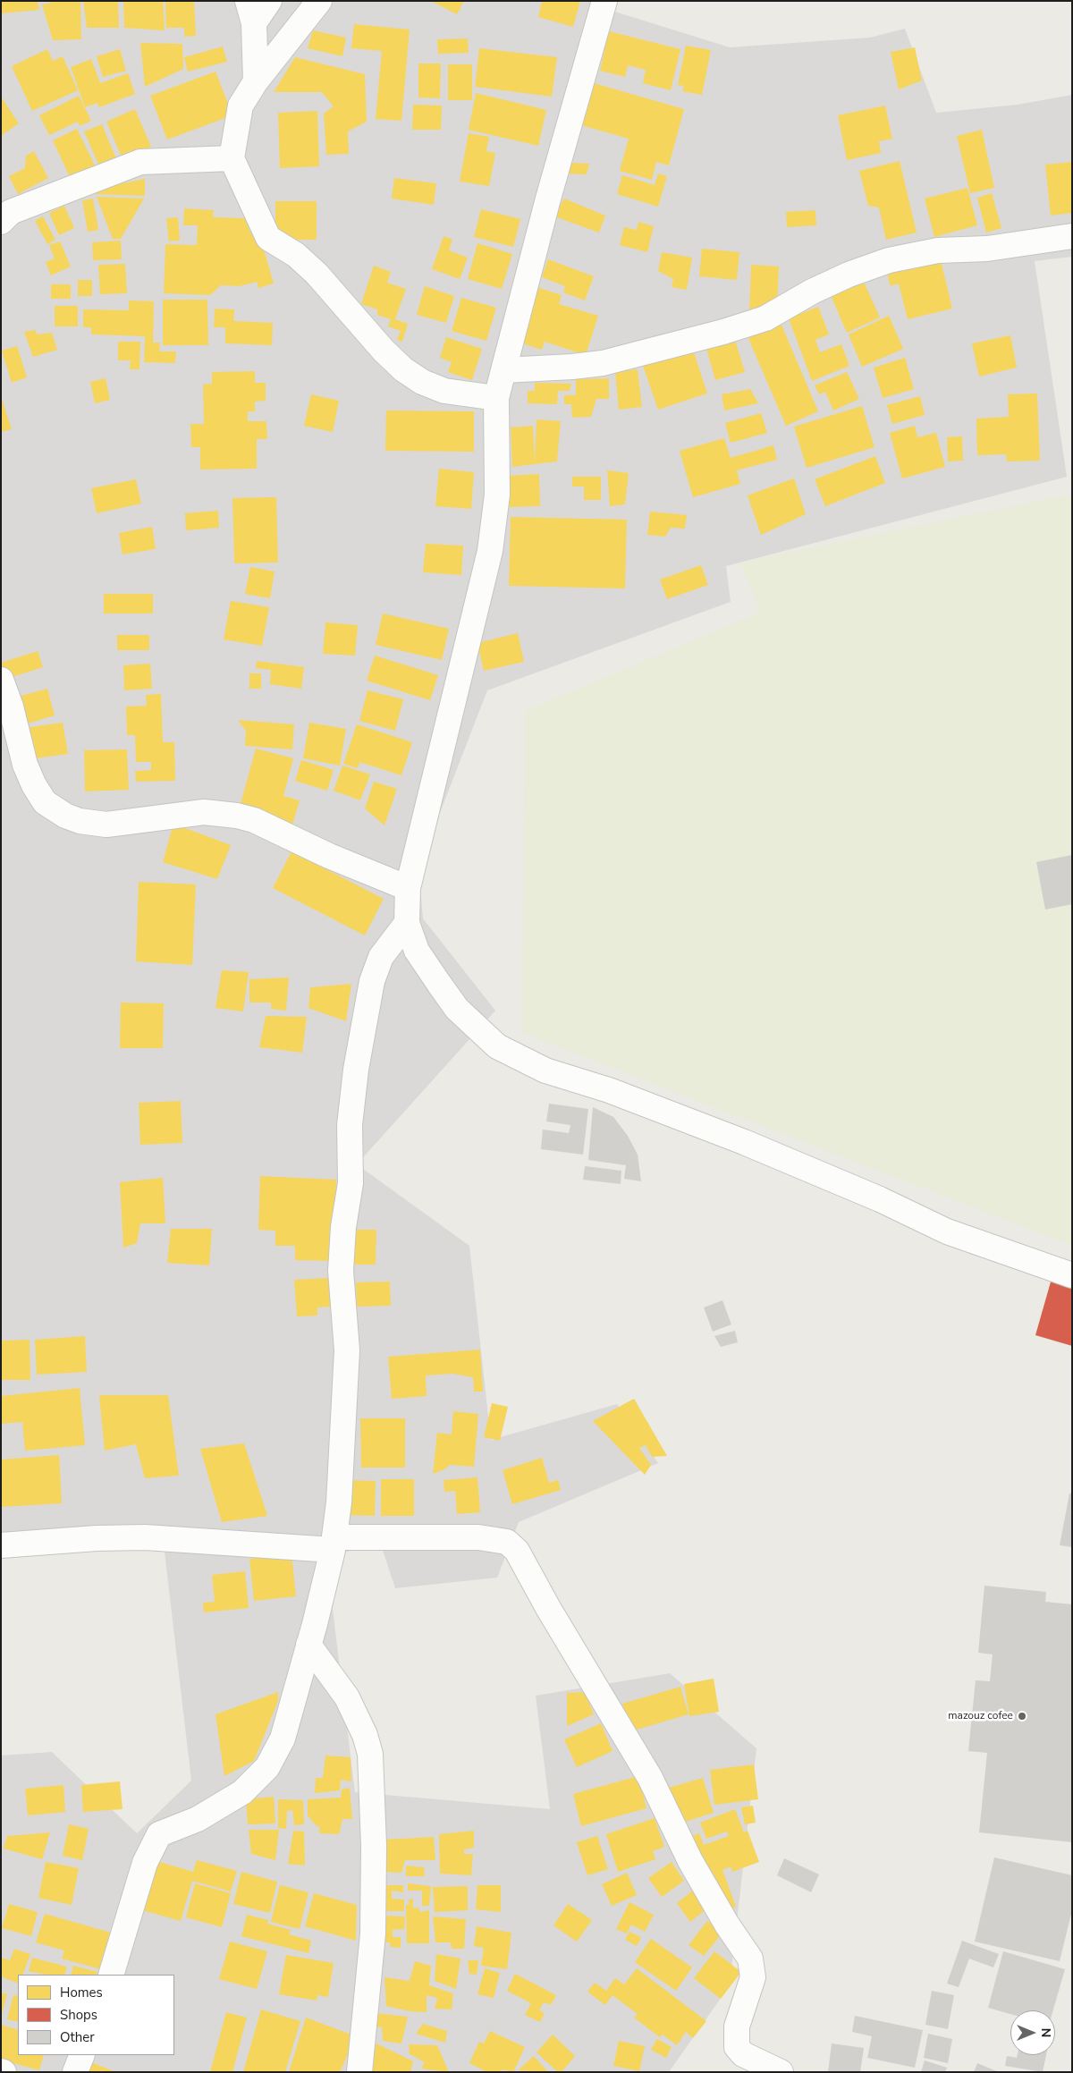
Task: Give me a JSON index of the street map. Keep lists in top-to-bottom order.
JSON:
{
  "places": ["mazouz cofee"],
  "legend": ["Homes", "Shops", "Other"],
  "north": "right"
}
